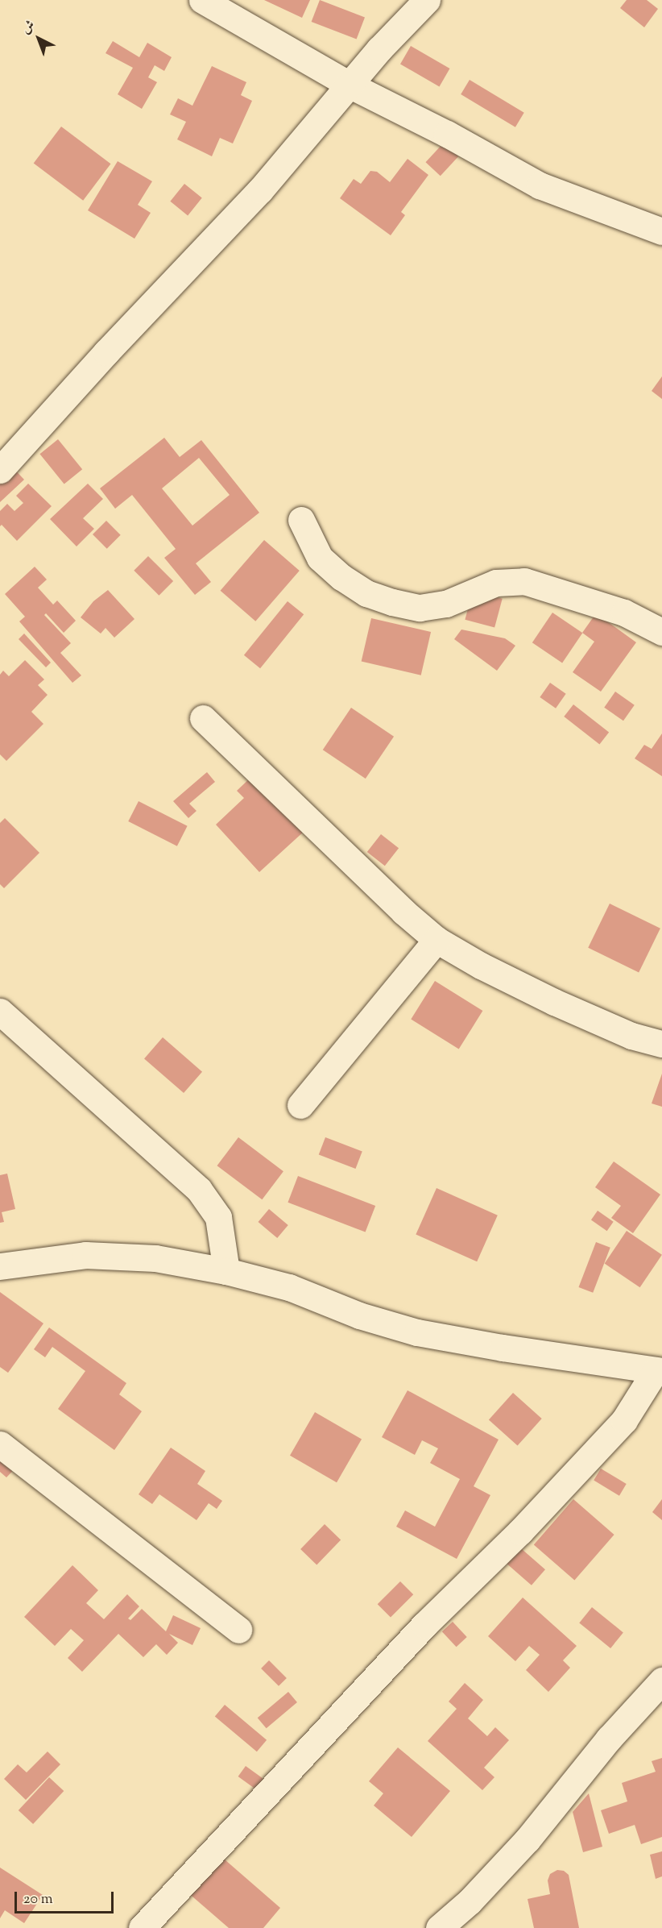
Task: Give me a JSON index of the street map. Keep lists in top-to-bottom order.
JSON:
{
  "scale_bar": "20 m",
  "north": "top left"
}
